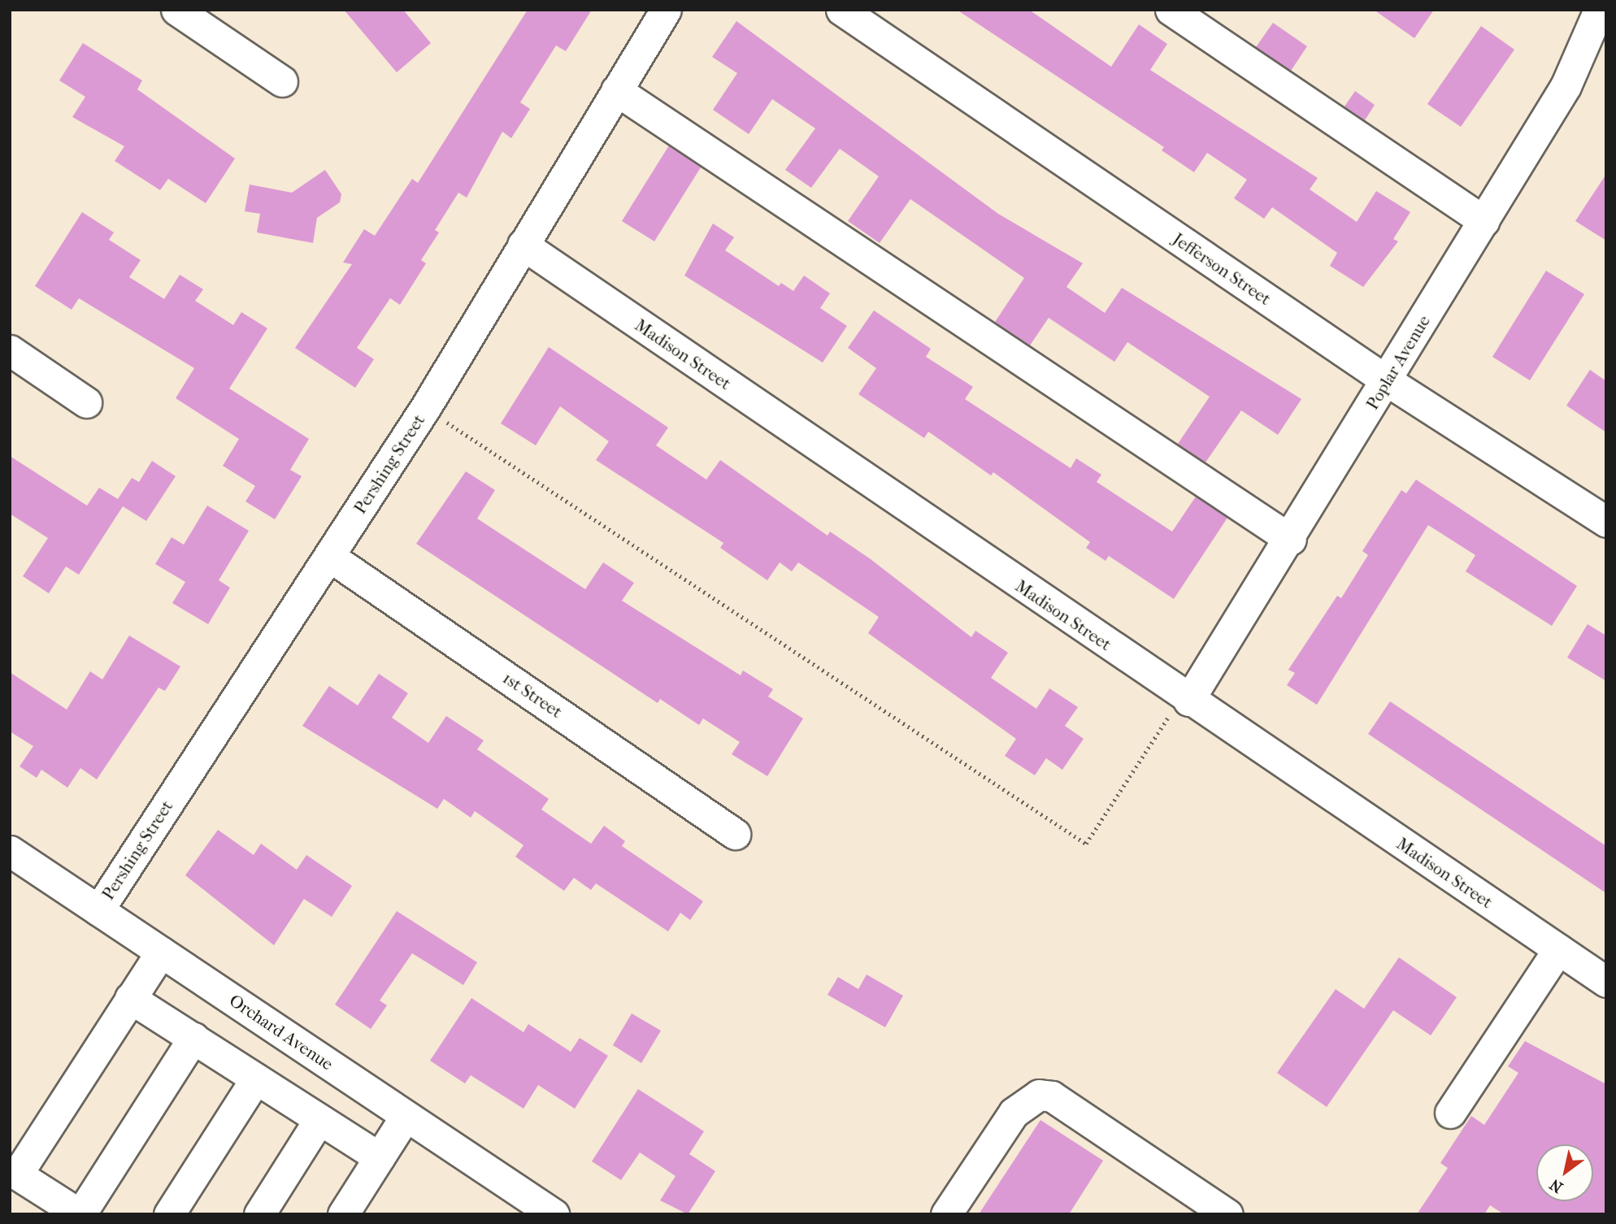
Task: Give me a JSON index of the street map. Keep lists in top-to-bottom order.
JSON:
{
  "streets": {
    "street": [
      "Jefferson Street",
      "Madison Street",
      "Poplar Avenue",
      "Pershing Street",
      "1st Street",
      "Orchard Avenue"
    ]
  },
  "crossings": [
    ["Jefferson Street", "Poplar Avenue"],
    ["Madison Street", "Poplar Avenue"],
    ["Madison Street", "Pershing Street"],
    ["Pershing Street", "1st Street"],
    ["Pershing Street", "Orchard Avenue"]
  ],
  "north": "bottom left"
}
